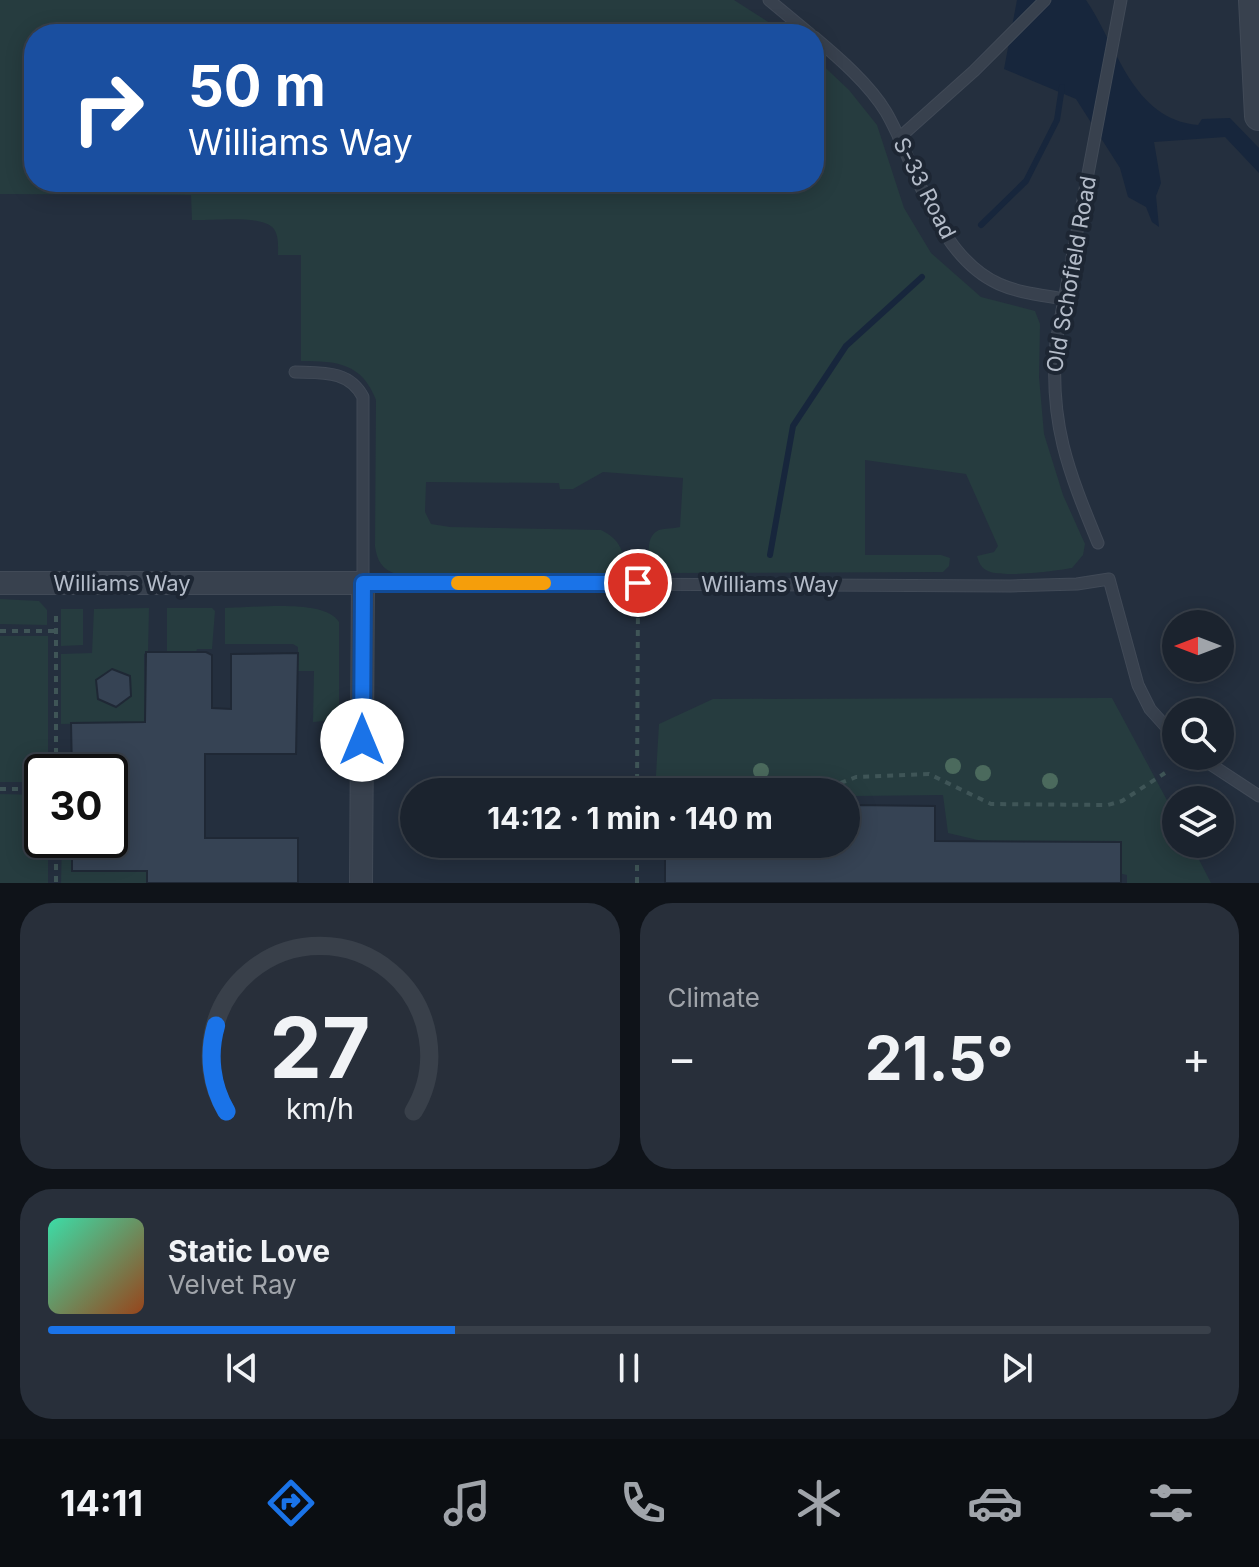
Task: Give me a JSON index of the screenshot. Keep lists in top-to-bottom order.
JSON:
{
  "streets": {
    "street": ["Williams Way"],
    "lane": ["S-33 Road", "Old Schofield Road"]
  },
  "crossings": [
    ["S-33 Road", "Old Schofield Road"]
  ],
  "north": "left",
  "page": {
    "turn": ["50 m", "Williams Way"],
    "limit": "30",
    "trip": "14:12 · 1 min · 140 m",
    "tile": "Climate",
    "heat": ["−", "21.5°", "+"],
    "song": ["Static Love", "Velvet Ray"],
    "tabs": "14:11",
    "gauge": ["27", "km/h"]
  }
}
